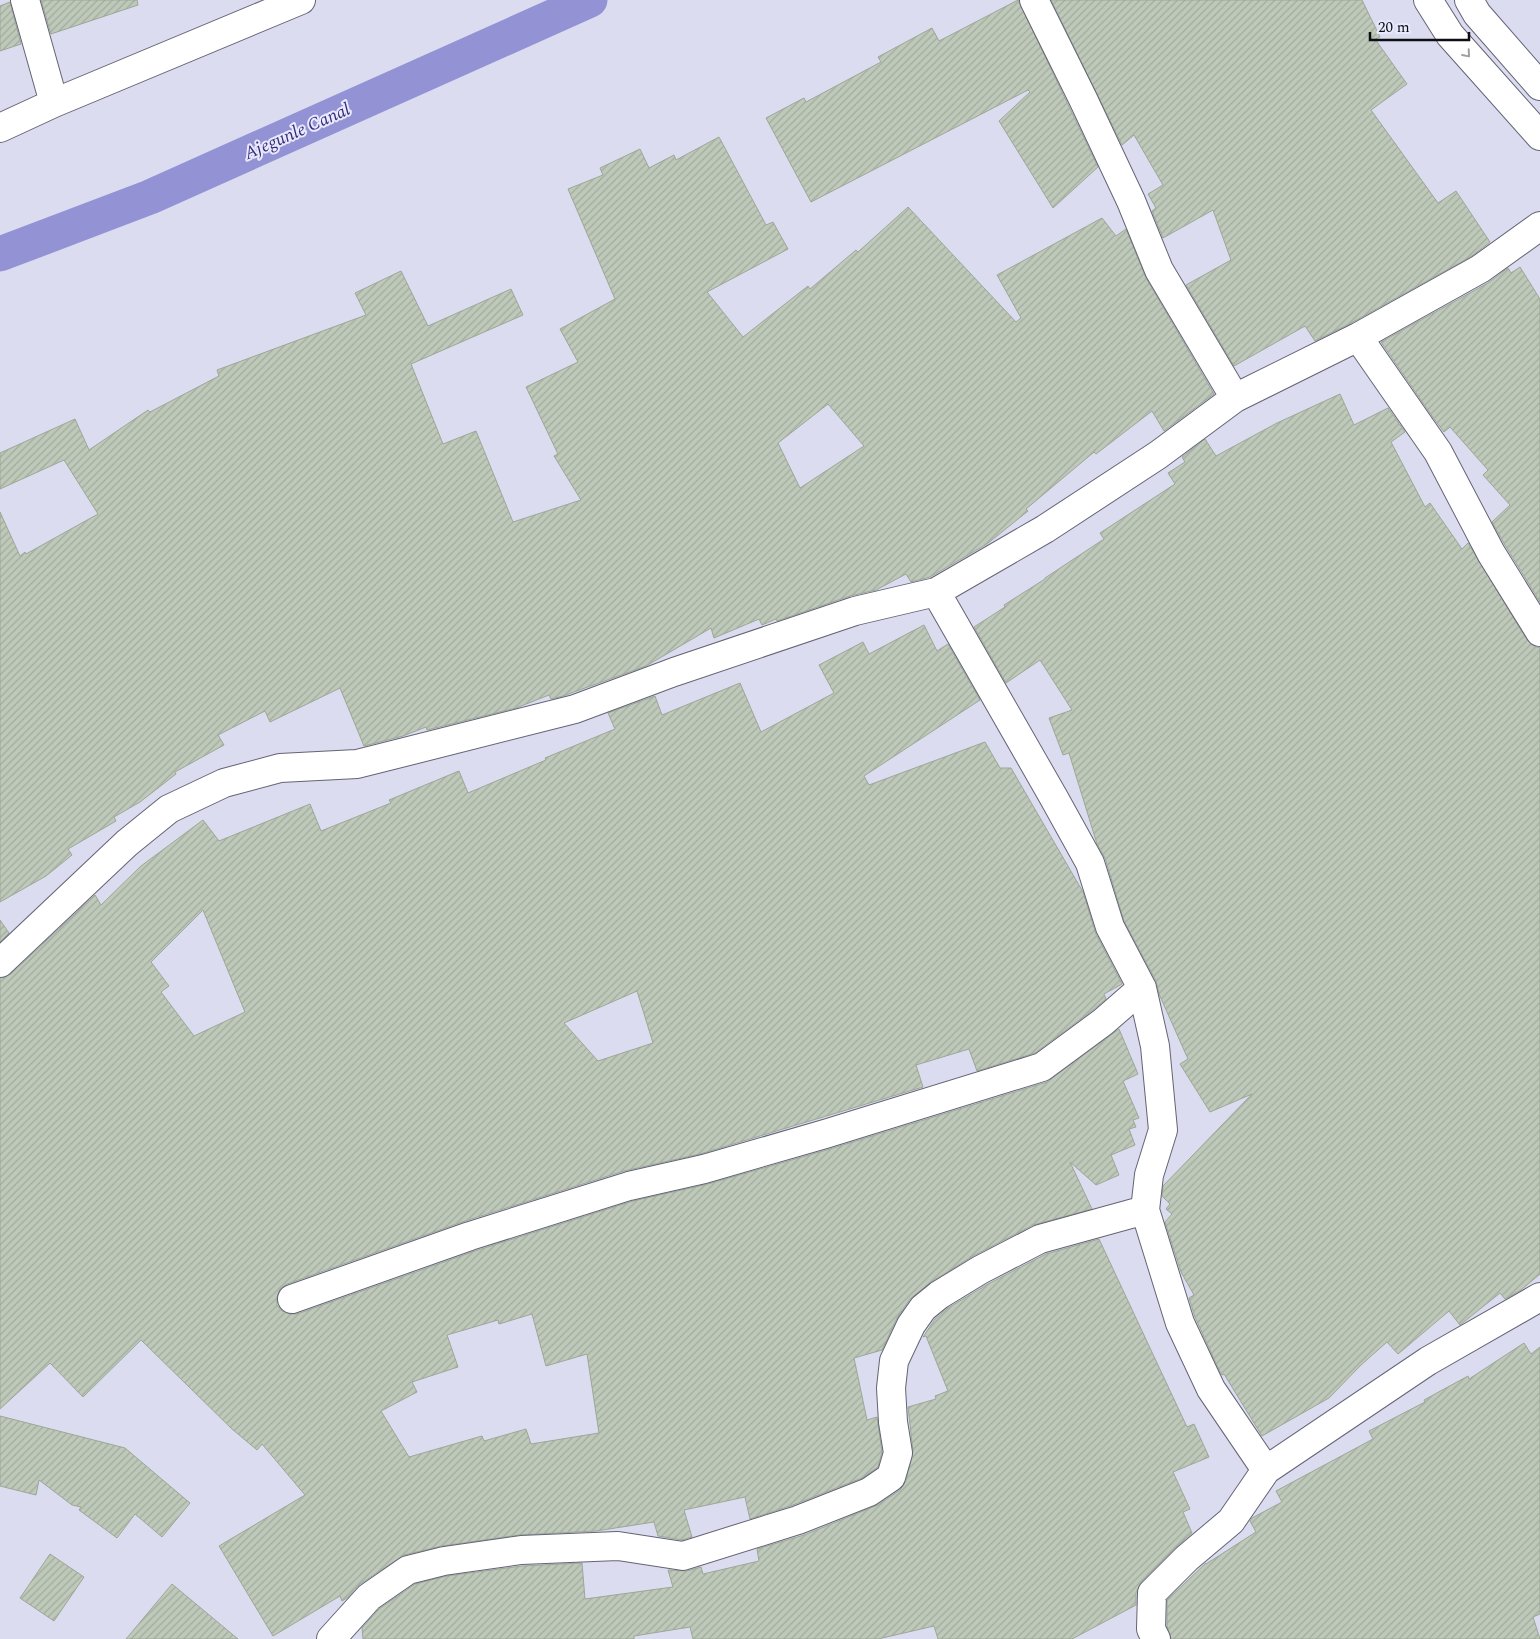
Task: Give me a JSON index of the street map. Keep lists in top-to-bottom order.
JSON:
{
  "water": ["Ajegunle Canal"],
  "scale_bar": "20 m"
}
